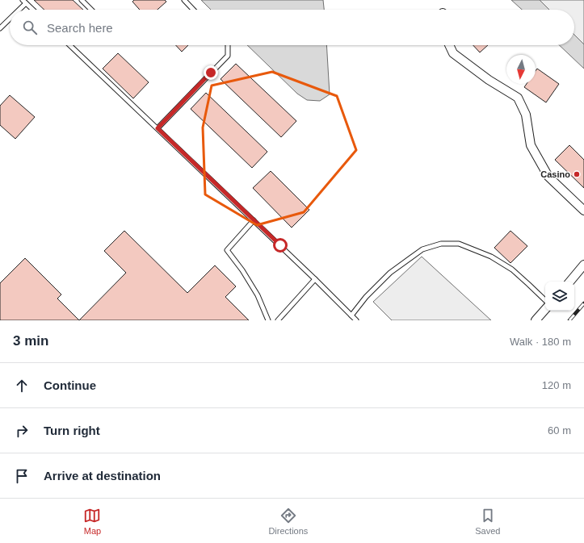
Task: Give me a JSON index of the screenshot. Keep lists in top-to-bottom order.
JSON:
{
  "places": ["Casino"],
  "north": "bottom",
  "page": {
    "search": "Search here",
    "heading": ["3 min", "Walk · 180 m"],
    "list": [
      ["Continue", "120 m"],
      ["Turn right", "60 m"],
      "Arrive at destination"
    ],
    "nav": ["Map", "Directions", "Saved"]
  }
}
